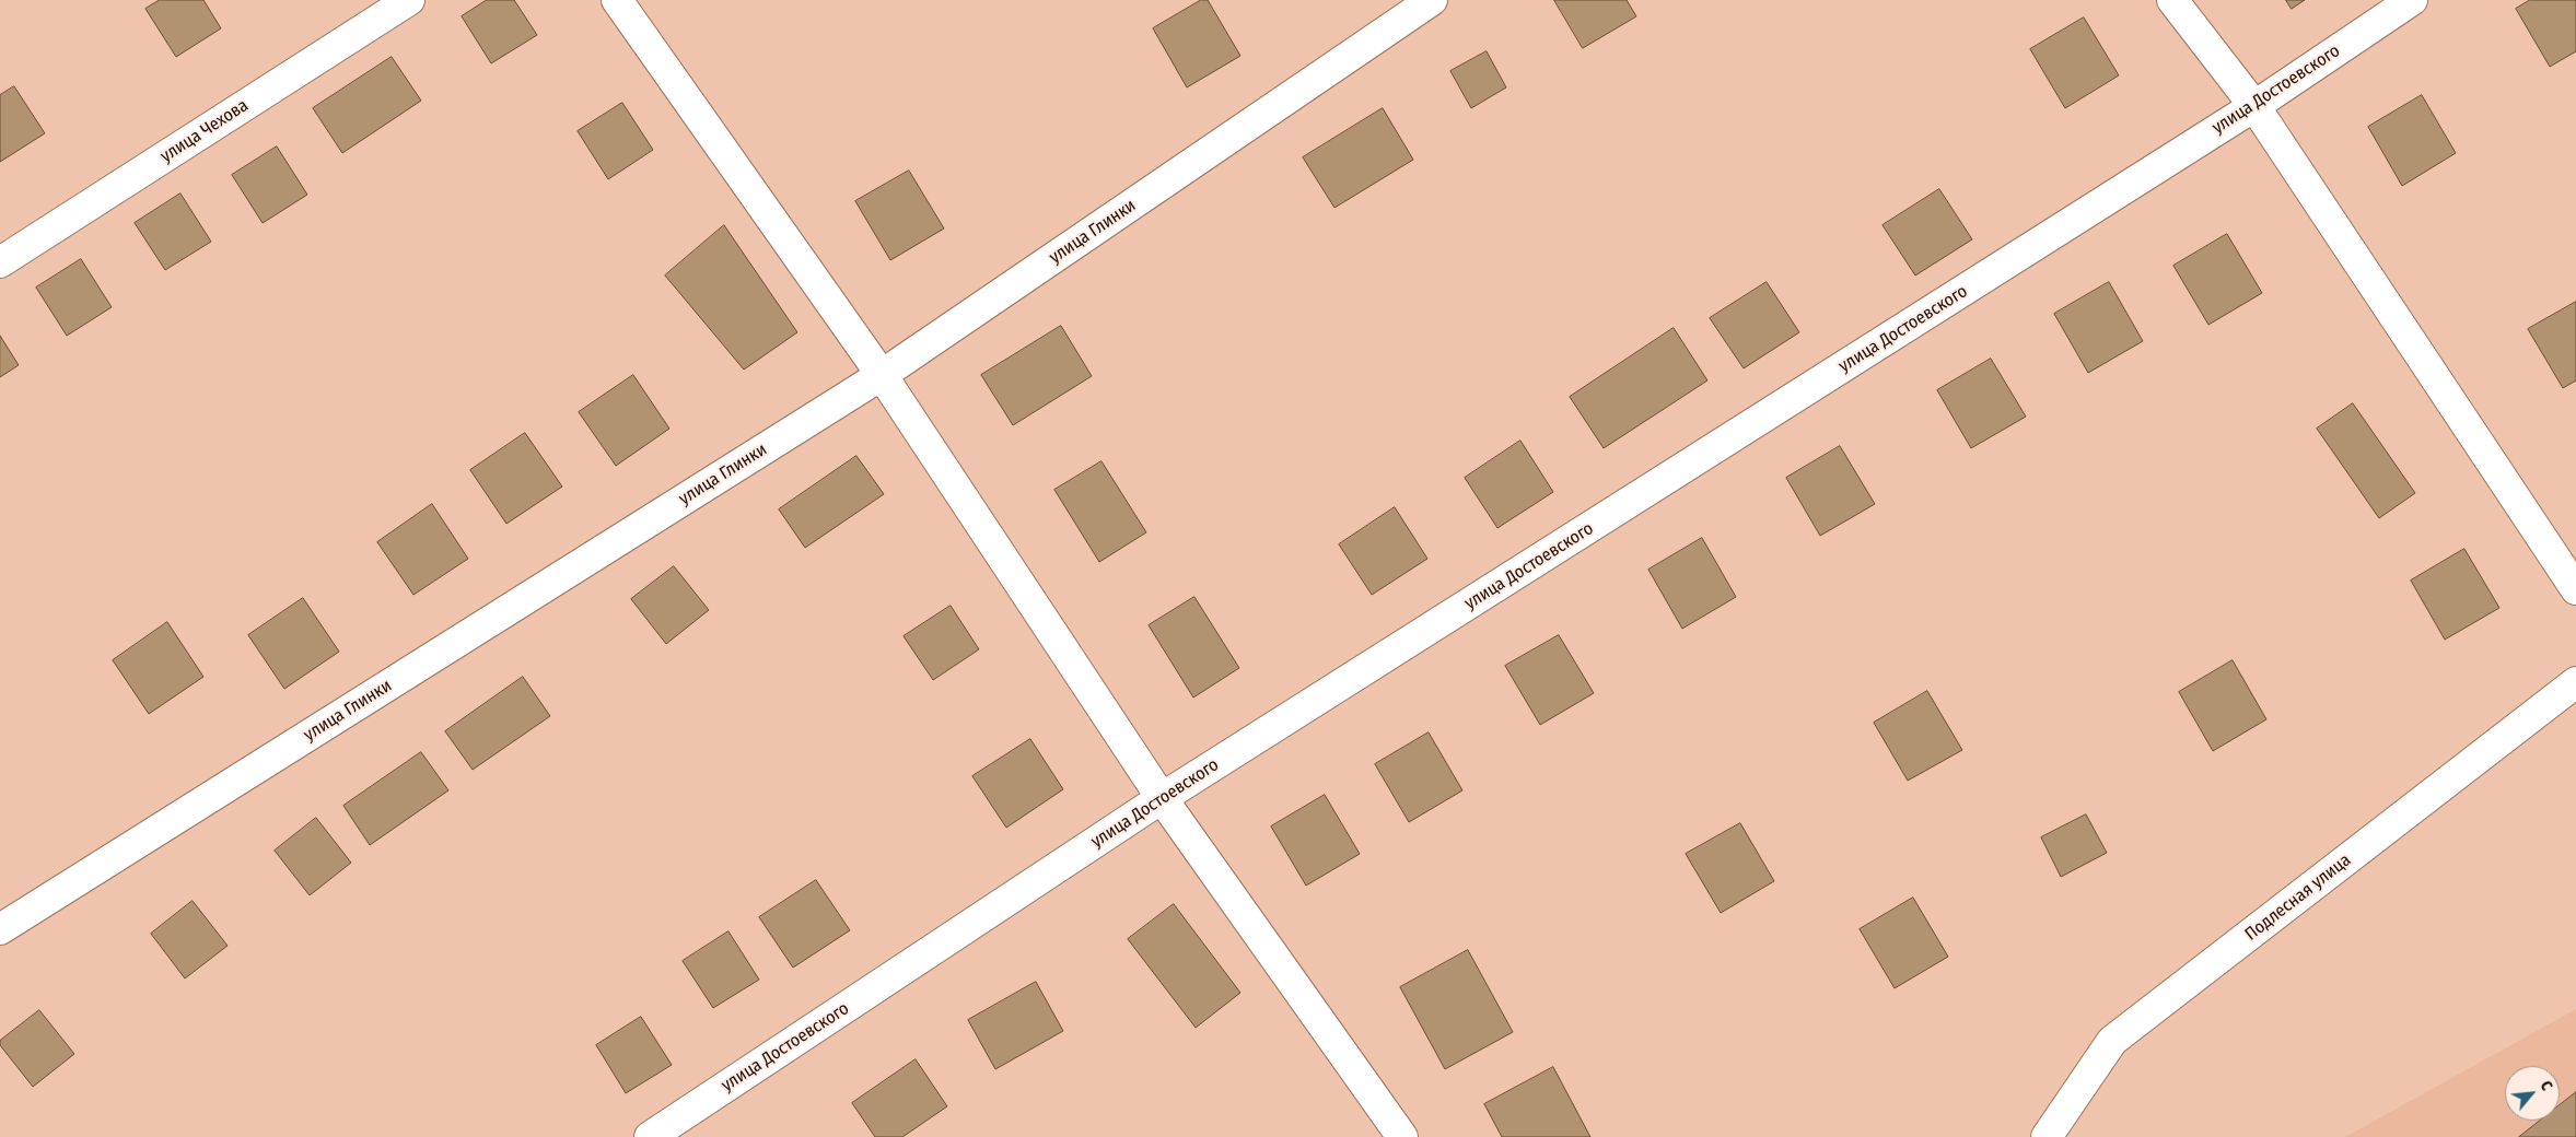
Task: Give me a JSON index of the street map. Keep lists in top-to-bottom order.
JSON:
{
  "streets": {
    "street": [
      "улица Достоевского",
      "улица Чехова",
      "улица Глинки",
      "Подлесная улица"
    ]
  },
  "north": "top right"
}
